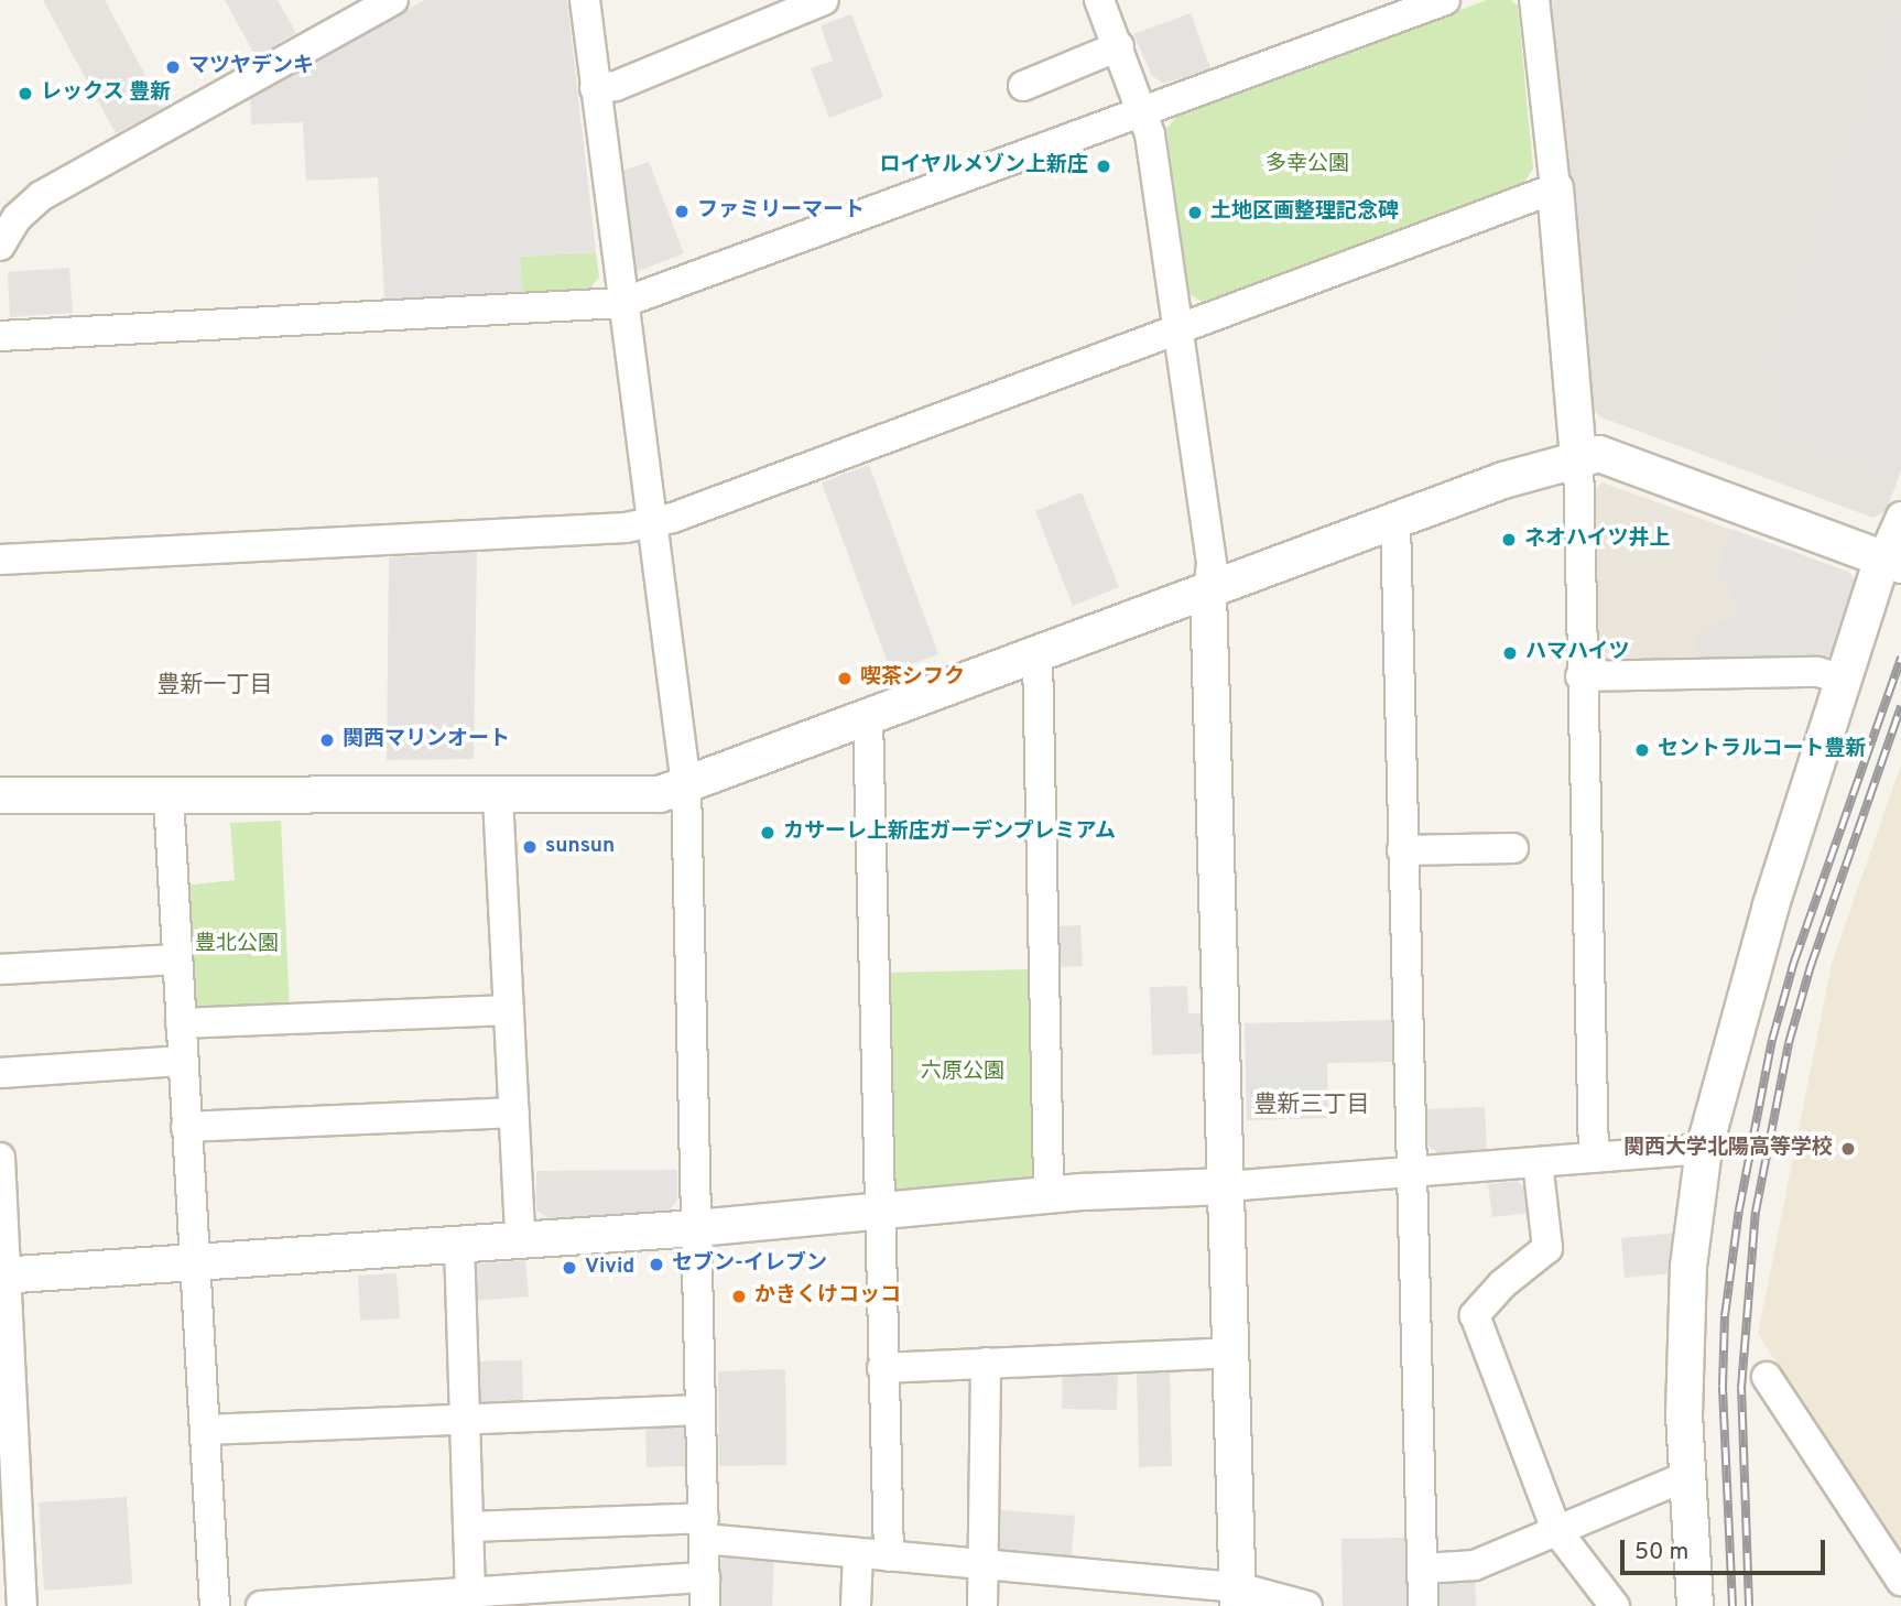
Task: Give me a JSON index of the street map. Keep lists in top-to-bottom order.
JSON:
{
  "districts": ["豊新一丁目", "豊新三丁目"],
  "parks": ["多幸公園", "豊北公園", "六原公園"],
  "places": [
    "マツヤデンキ",
    "レックス 豊新",
    "ロイヤルメゾン上新庄",
    "ファミリーマート",
    "土地区画整理記念碑",
    "ネオハイツ井上",
    "ハマハイツ",
    "喫茶シフク",
    "関西マリンオート",
    "セントラルコート豊新",
    "カサーレ上新庄ガーデンプレミアム",
    "sunsun",
    "関西大学北陽高等学校",
    "セブン-イレブン",
    "Vivid",
    "かきくけコッコ"
  ],
  "scale_bar": "50 m"
}
